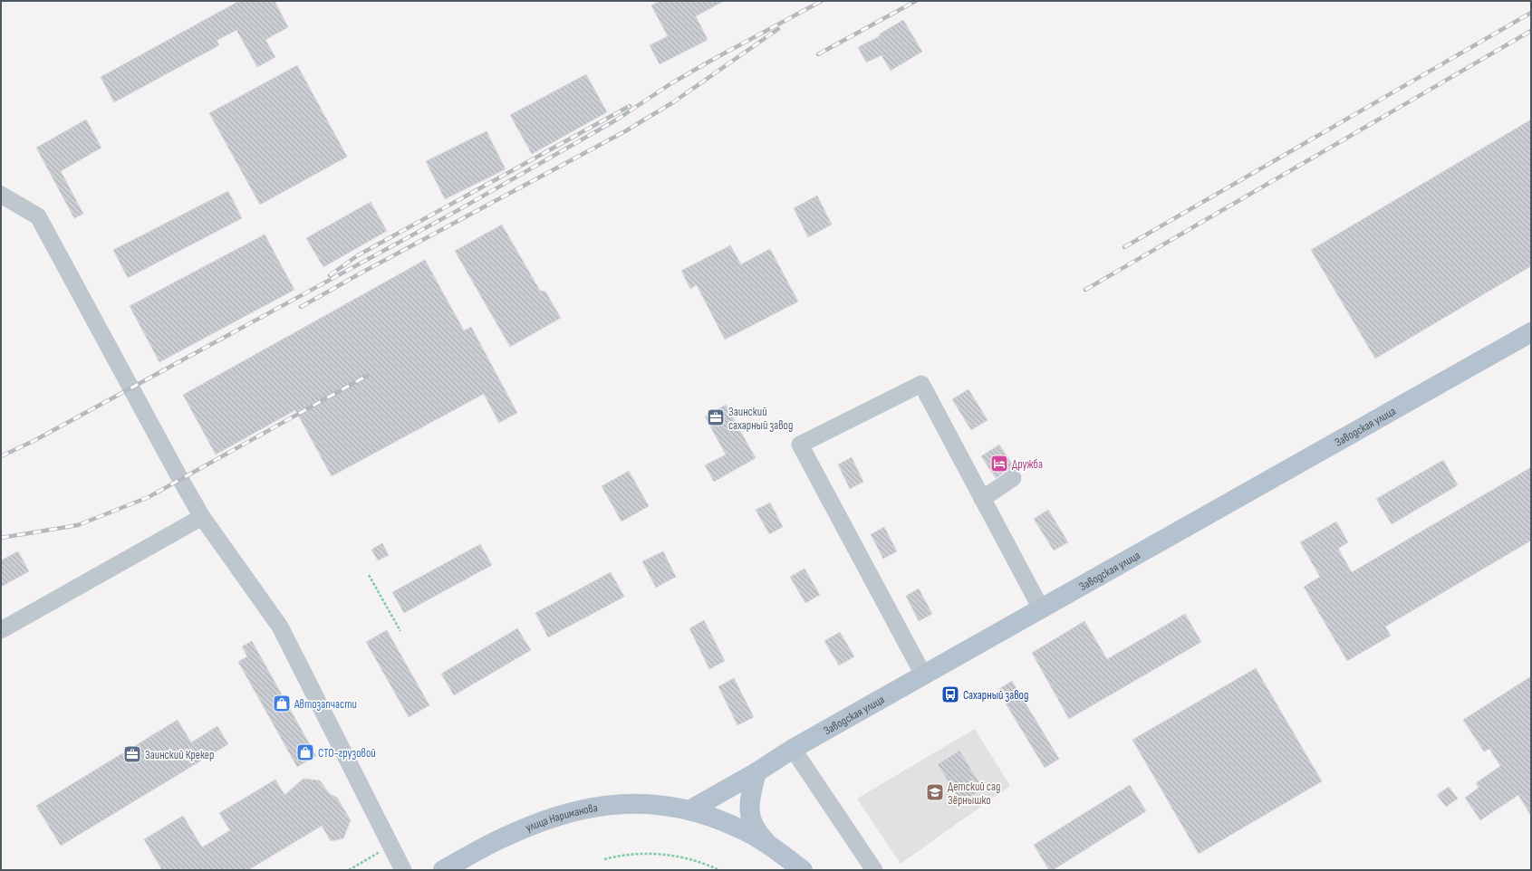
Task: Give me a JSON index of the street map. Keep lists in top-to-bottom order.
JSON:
{
  "streets": {
    "main road": ["Заводская улица", "улица Нариманова"]
  },
  "crossings": [
    ["Заводская улица", "улица Нариманова"]
  ],
  "places": {
    "office": ["Заинский сахарный завод", "Заинский Крекер"],
    "hotel": ["Дружба"],
    "bus stop": ["Сахарный завод"],
    "shop": ["Автозапчасти", "СТО-грузовой"],
    "school or university": ["Детский сад Зёрнышко"]
  }
}
